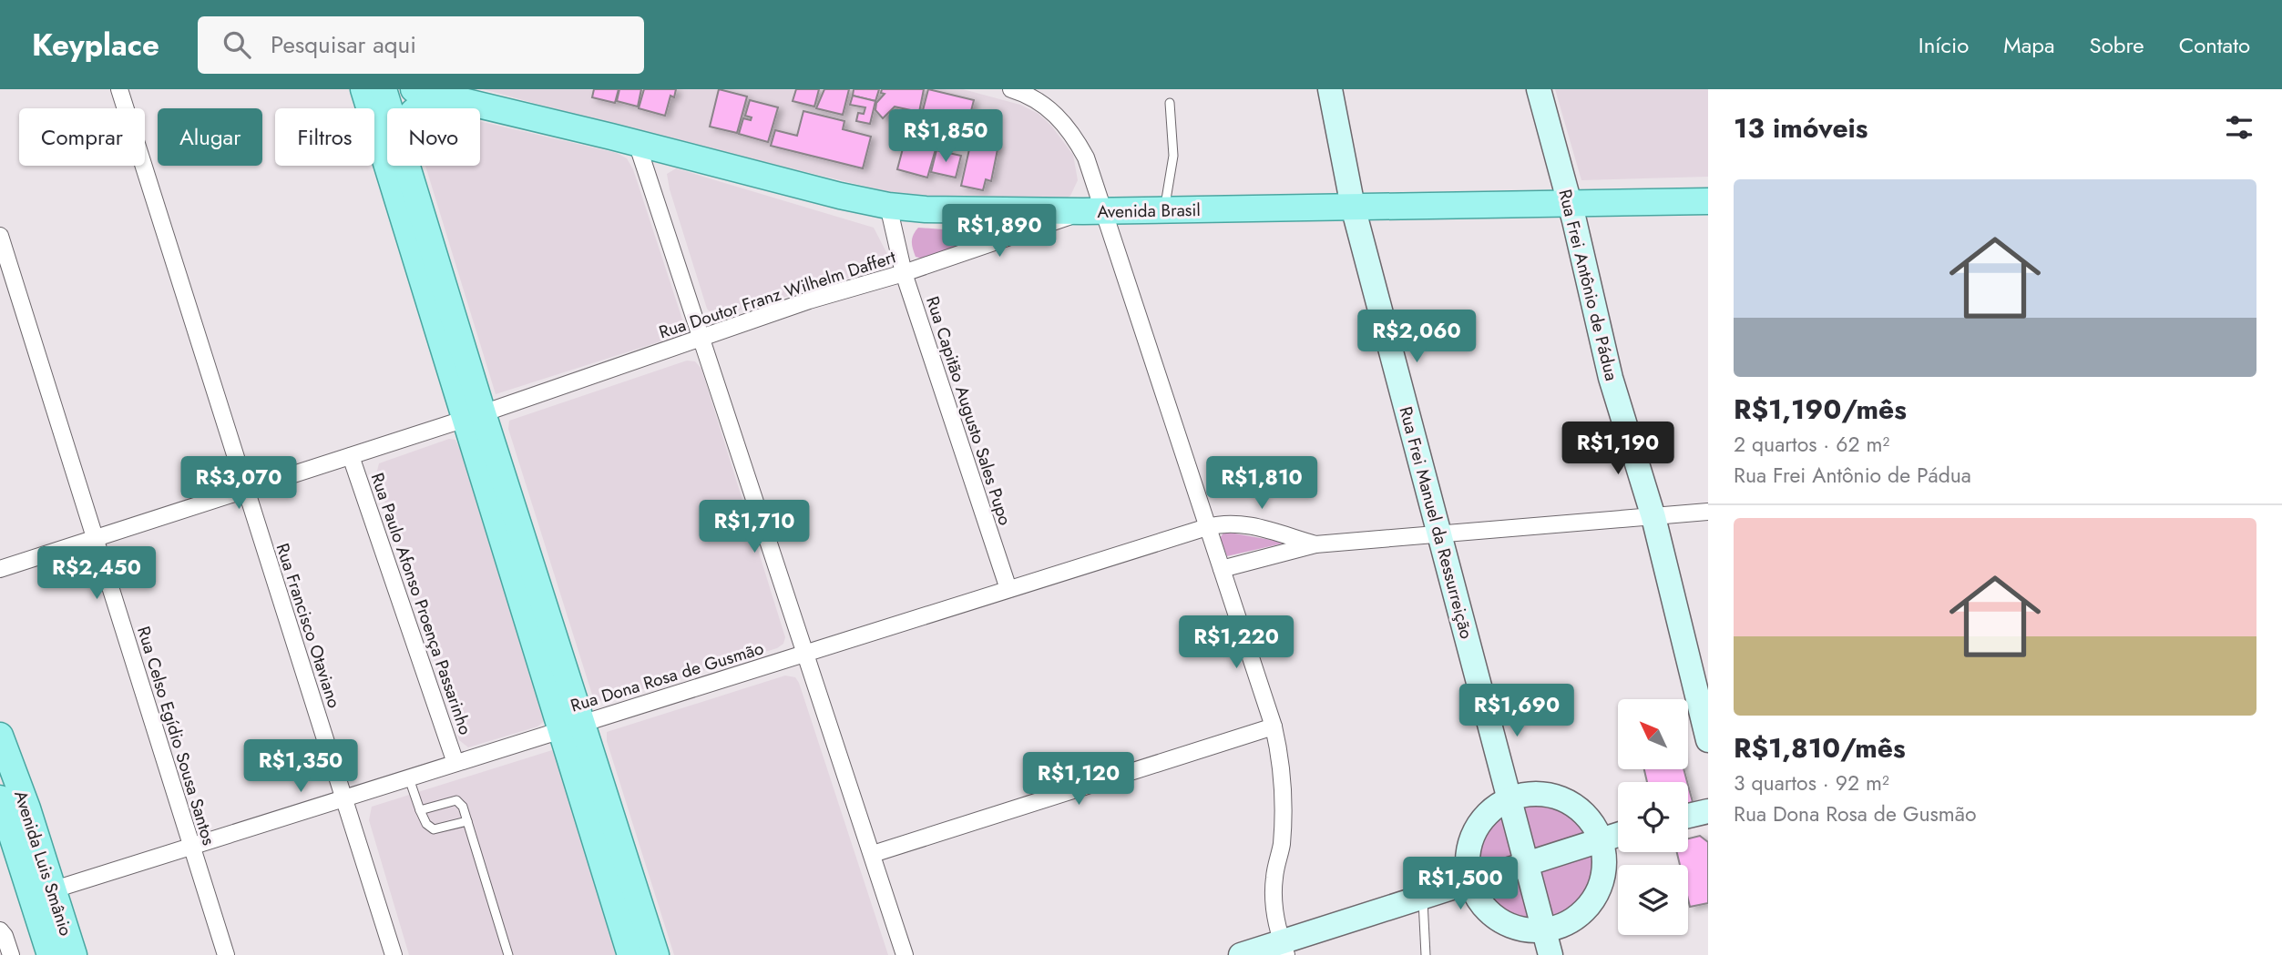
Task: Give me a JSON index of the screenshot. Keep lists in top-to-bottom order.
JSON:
{
  "streets": {
    "main road": ["Avenida Brasil", "Avenida Luis Smânio"],
    "street": [
      "Rua Frei Antônio de Pádua",
      "Rua Doutor Franz Wilhelm Daffert",
      "Rua Capitão Augusto Sales Pupo",
      "Rua Frei Manuel da Ressurreição",
      "Rua Paulo Afonso Proença Passarinho",
      "Rua Francisco Otaviano",
      "Rua Dona Rosa de Gusmão",
      "Rua Celso Egídio Sousa Santos"
    ]
  },
  "crossings": [
    ["Avenida Brasil", "Rua Frei Antônio de Pádua"],
    ["Avenida Brasil", "Rua Doutor Franz Wilhelm Daffert"],
    ["Avenida Brasil", "Rua Capitão Augusto Sales Pupo"],
    ["Avenida Brasil", "Rua Frei Manuel da Ressurreição"],
    ["Rua Frei Antônio de Pádua", "Rua Dona Rosa de Gusmão"],
    ["Rua Doutor Franz Wilhelm Daffert", "Rua Capitão Augusto Sales Pupo"],
    ["Rua Doutor Franz Wilhelm Daffert", "Rua Paulo Afonso Proença Passarinho"],
    ["Rua Doutor Franz Wilhelm Daffert", "Rua Francisco Otaviano"],
    ["Rua Doutor Franz Wilhelm Daffert", "Rua Celso Egídio Sousa Santos"],
    ["Rua Capitão Augusto Sales Pupo", "Rua Dona Rosa de Gusmão"],
    ["Rua Frei Manuel da Ressurreição", "Rua Dona Rosa de Gusmão"],
    ["Rua Paulo Afonso Proença Passarinho", "Rua Dona Rosa de Gusmão"],
    ["Rua Francisco Otaviano", "Rua Dona Rosa de Gusmão"],
    ["Rua Dona Rosa de Gusmão", "Rua Celso Egídio Sousa Santos"],
    ["Rua Dona Rosa de Gusmão", "Avenida Luis Smânio"]
  ],
  "north": "top left",
  "page": {
    "header": "Keyplace",
    "search": "Pesquisar aqui",
    "nav": [
      "Início",
      "Mapa",
      "Sobre",
      "Contato"
    ],
    "heading": "13 imóveis",
    "chip": [
      "Comprar",
      "Alugar",
      "Filtros",
      "Novo"
    ],
    "price": [
      "R$1,850",
      "R$1,890",
      "R$2,060",
      "R$1,190",
      "R$3,070",
      "R$1,810",
      "R$1,710",
      "R$2,450",
      "R$1,220",
      "R$1,690",
      "R$1,350",
      "R$1,120",
      "R$1,500"
    ],
    "list": [
      {
        "name": "R$1,190/mês",
        "note": "2 quartos · 62 m² · Rua Frei Antônio de Pádua"
      },
      {
        "name": "R$1,810/mês",
        "note": "3 quartos · 92 m² · Rua Dona Rosa de Gusmão"
      }
    ]
  }
}
